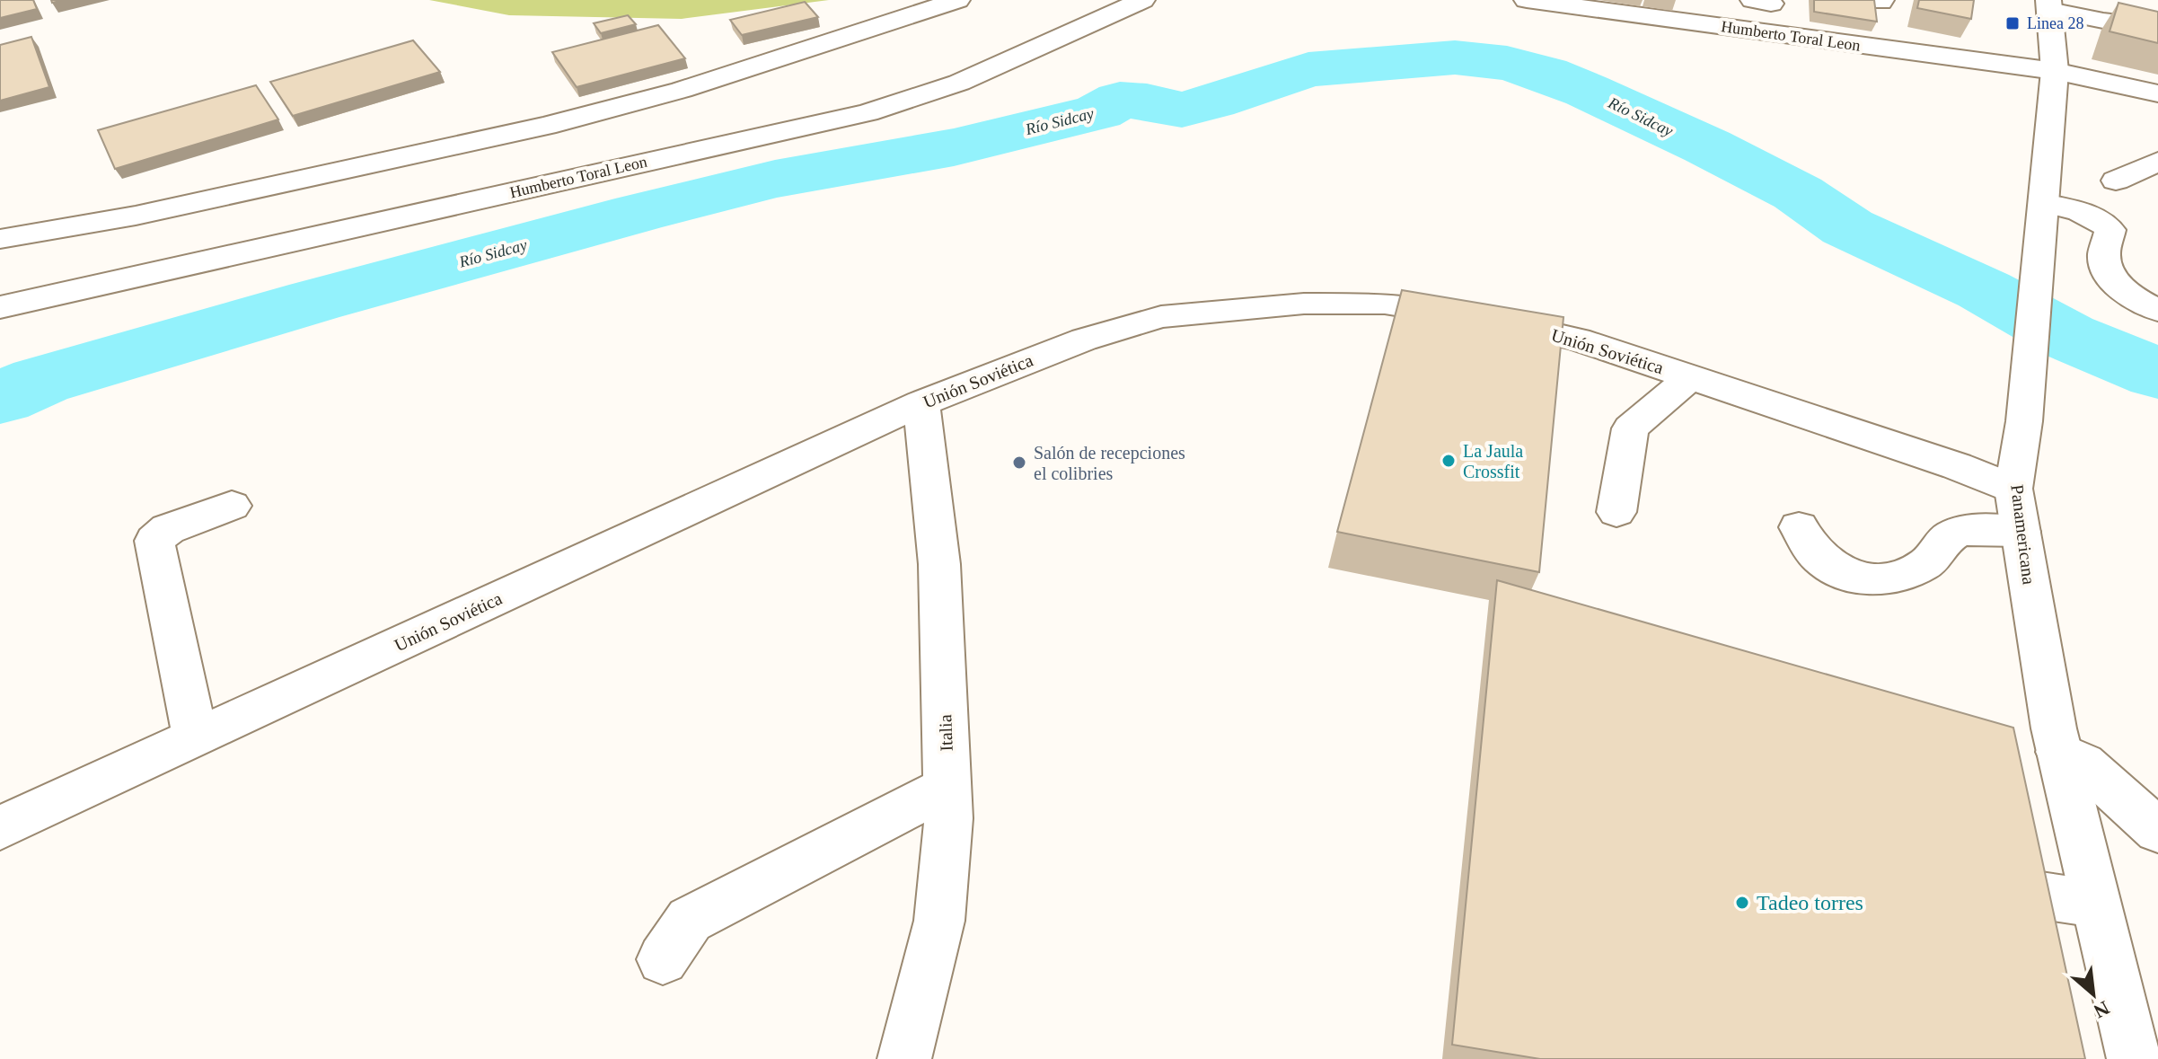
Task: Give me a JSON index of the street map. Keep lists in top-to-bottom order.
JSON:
{
  "streets": {
    "street": [
      "Humberto Toral Leon",
      "Unión Soviética",
      "Panamericana",
      "Italia"
    ]
  },
  "crossings": [
    ["Humberto Toral Leon", "Panamericana"],
    ["Unión Soviética", "Panamericana"],
    ["Unión Soviética", "Italia"]
  ],
  "water": ["Río Sidcay"],
  "places": {
    "transit": ["Linea 28"],
    "other": ["La Jaula Crossfit", "Salón de recepciones el colibries", "Tadeo torres"]
  },
  "north": "bottom right"
}
